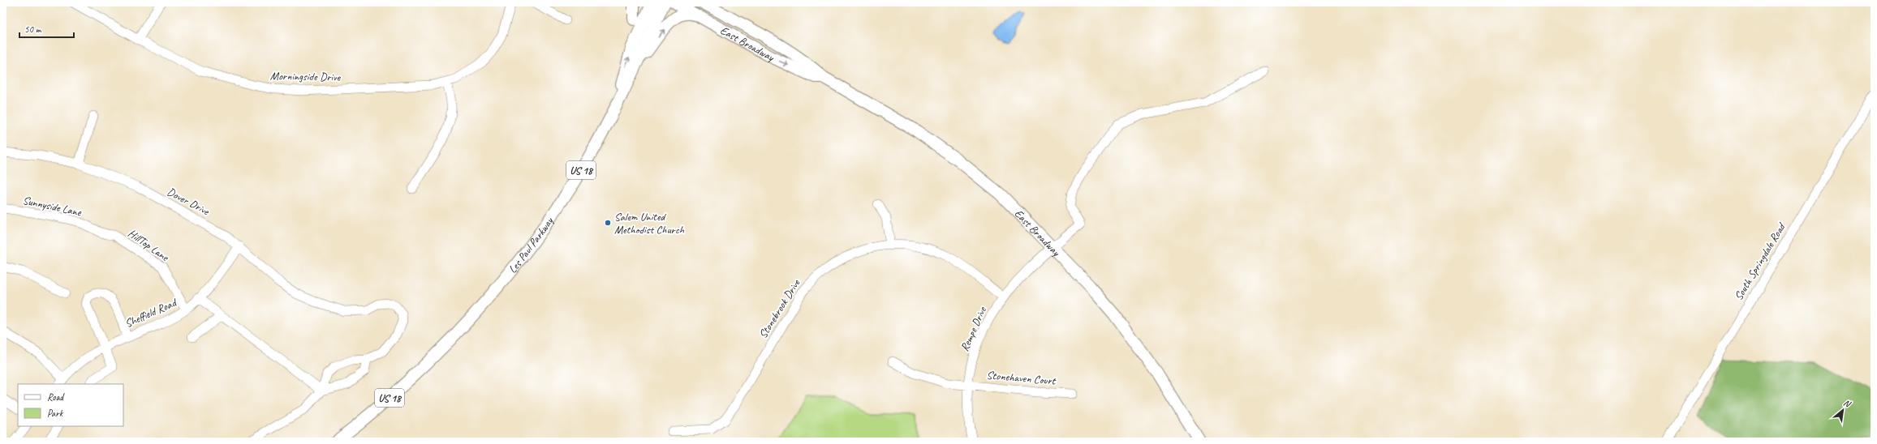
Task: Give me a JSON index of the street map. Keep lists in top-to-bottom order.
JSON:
{
  "streets": {
    "main road": ["East Broadway", "US 18", "Les Paul Parkway"],
    "street": [
      "Morningside Drive",
      "Dover Drive",
      "Sunnyside Lane",
      "HillTop Lane",
      "South Springdale Road",
      "Stonebrook Drive",
      "Sheffield Road",
      "Rempe Drive",
      "Stonehaven Court"
    ]
  },
  "crossings": [
    ["East Broadway", "Rempe Drive"],
    ["Dover Drive", "Sheffield Road"],
    ["Sunnyside Lane", "HillTop Lane"],
    ["HillTop Lane", "Sheffield Road"],
    ["Stonebrook Drive", "Rempe Drive"],
    ["Rempe Drive", "Stonehaven Court"]
  ],
  "places": ["Salem United Methodist Church"],
  "legend": ["Road", "Park"],
  "scale_bar": "50 m",
  "north": "top right"
}
